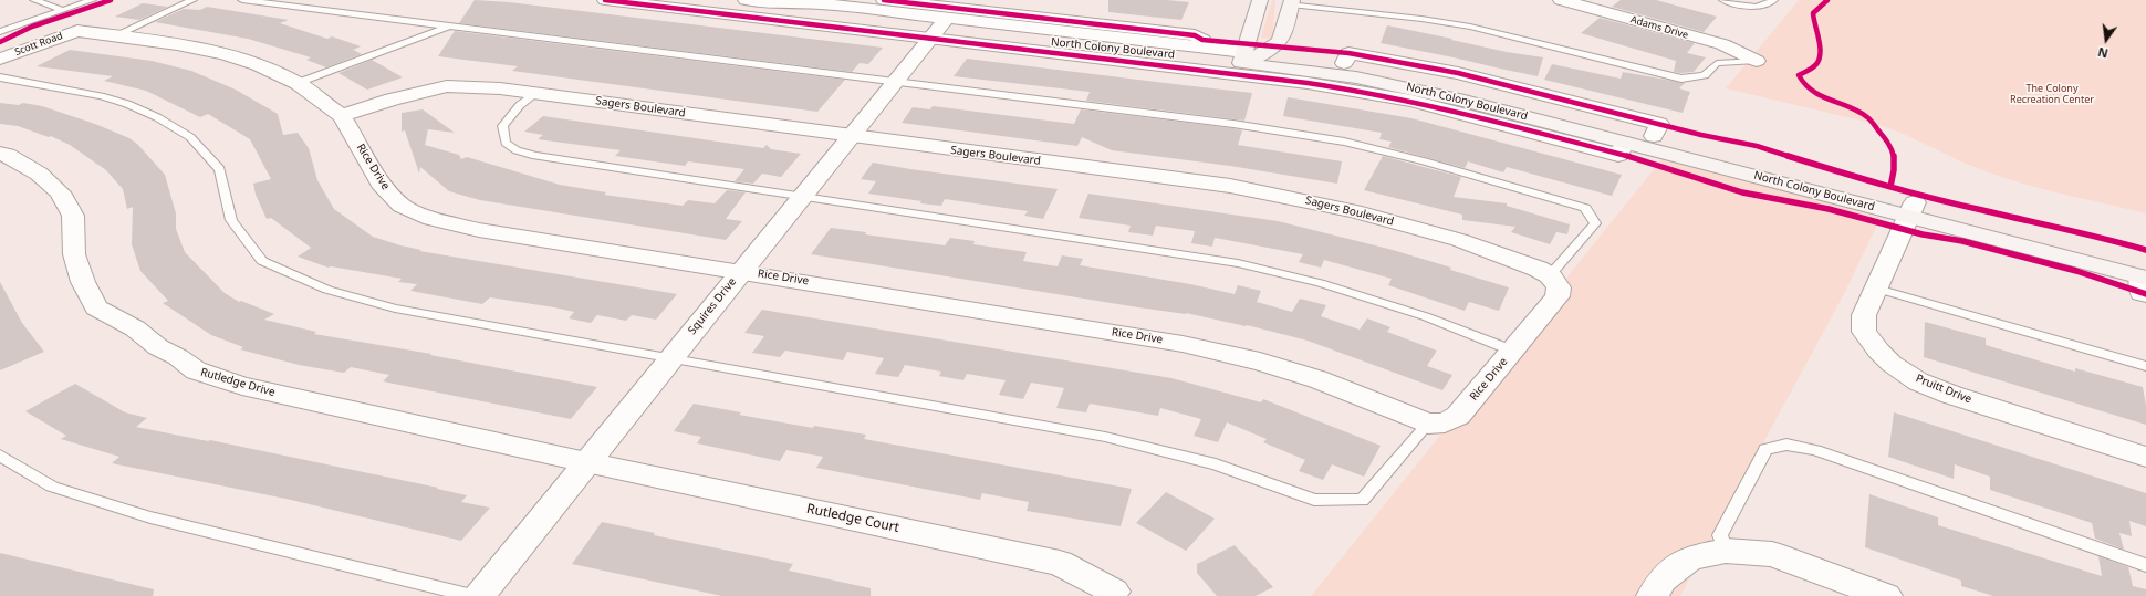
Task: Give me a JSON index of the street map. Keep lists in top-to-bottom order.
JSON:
{
  "streets": {
    "main road": ["North Colony Boulevard"],
    "street": [
      "Adams Drive",
      "Scott Road",
      "Sagers Boulevard",
      "Rice Drive",
      "Squires Drive",
      "Rutledge Drive",
      "Pruitt Drive",
      "Rutledge Court"
    ]
  },
  "crossings": [
    ["Scott Road", "Rice Drive"],
    ["North Colony Boulevard", "Squires Drive"],
    ["North Colony Boulevard", "Pruitt Drive"],
    ["Sagers Boulevard", "Rice Drive"],
    ["Sagers Boulevard", "Squires Drive"],
    ["Rice Drive", "Squires Drive"],
    ["Squires Drive", "Rutledge Drive"],
    ["Squires Drive", "Rutledge Court"],
    ["Rutledge Drive", "Rutledge Court"]
  ],
  "parks": ["The Colony Recreation Center"],
  "north": "bottom"
}
